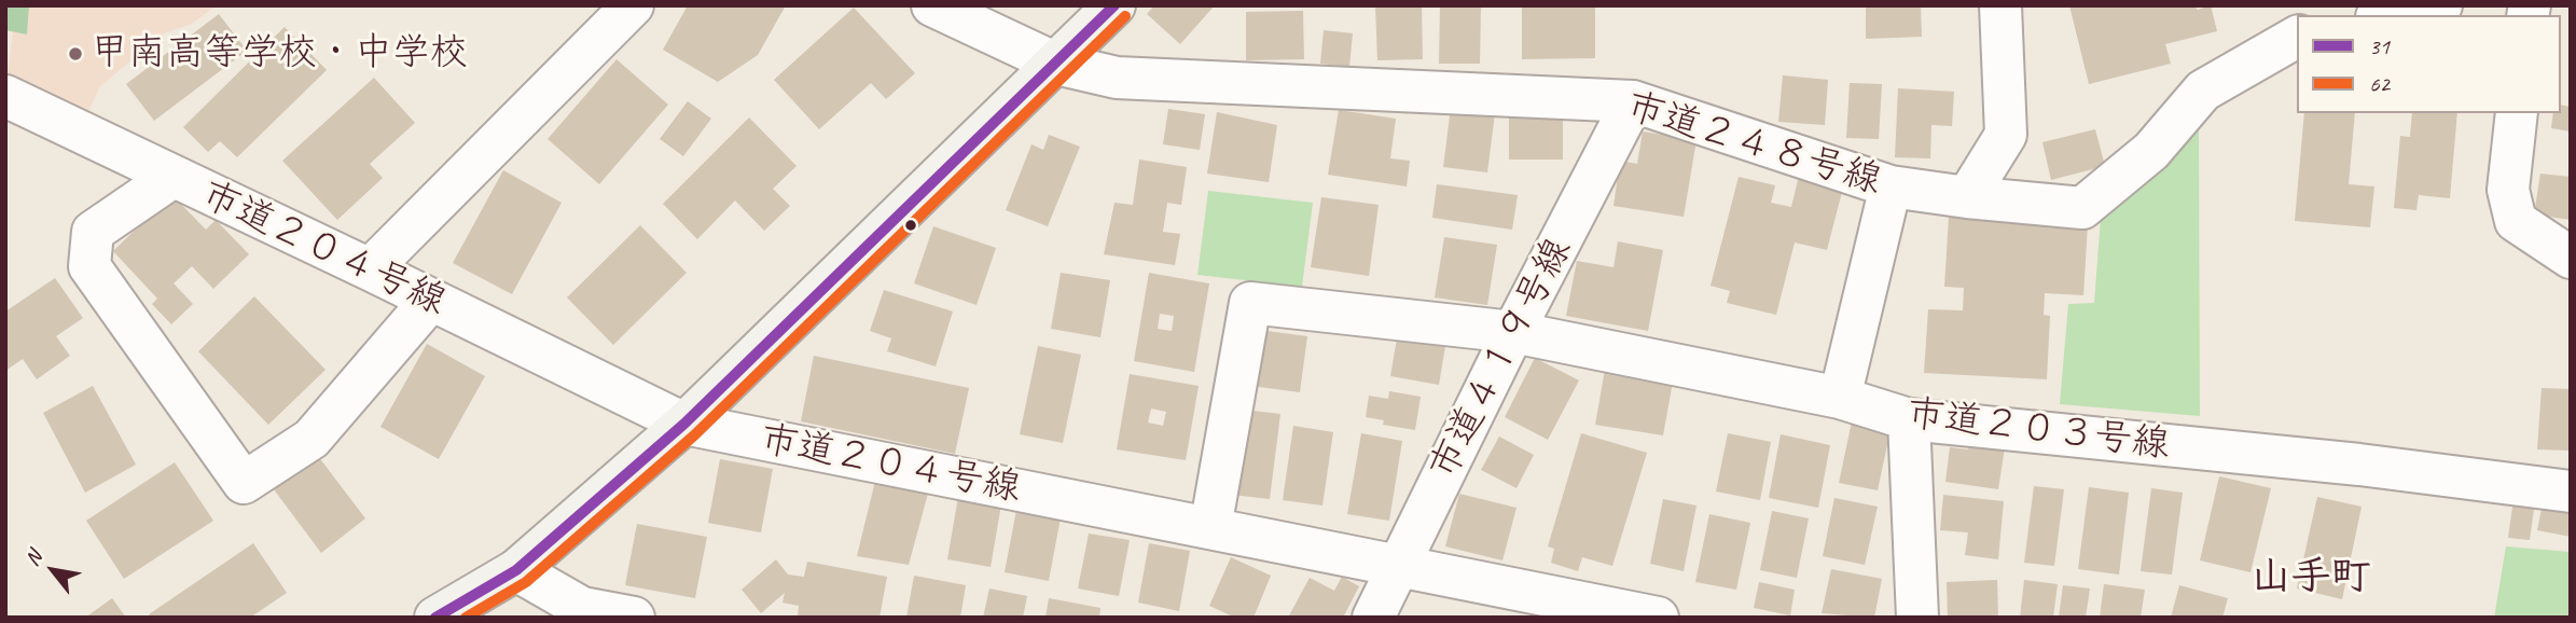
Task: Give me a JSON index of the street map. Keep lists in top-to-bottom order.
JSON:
{
  "streets": {
    "street": [
      "市道２４８号線",
      "市道２０４号線",
      "市道４１９号線",
      "市道２０３号線"
    ]
  },
  "crossings": [
    ["市道２４８号線", "市道４１９号線"],
    ["市道２０４号線", "市道４１９号線"],
    ["市道２０４号線", "市道２０３号線"],
    ["市道４１９号線", "市道２０３号線"]
  ],
  "districts": ["山手町"],
  "places": ["甲南高等学校・中学校"],
  "lines": ["transit line 31", "transit line 62"],
  "legend": ["31", "62"],
  "north": "top left"
}
